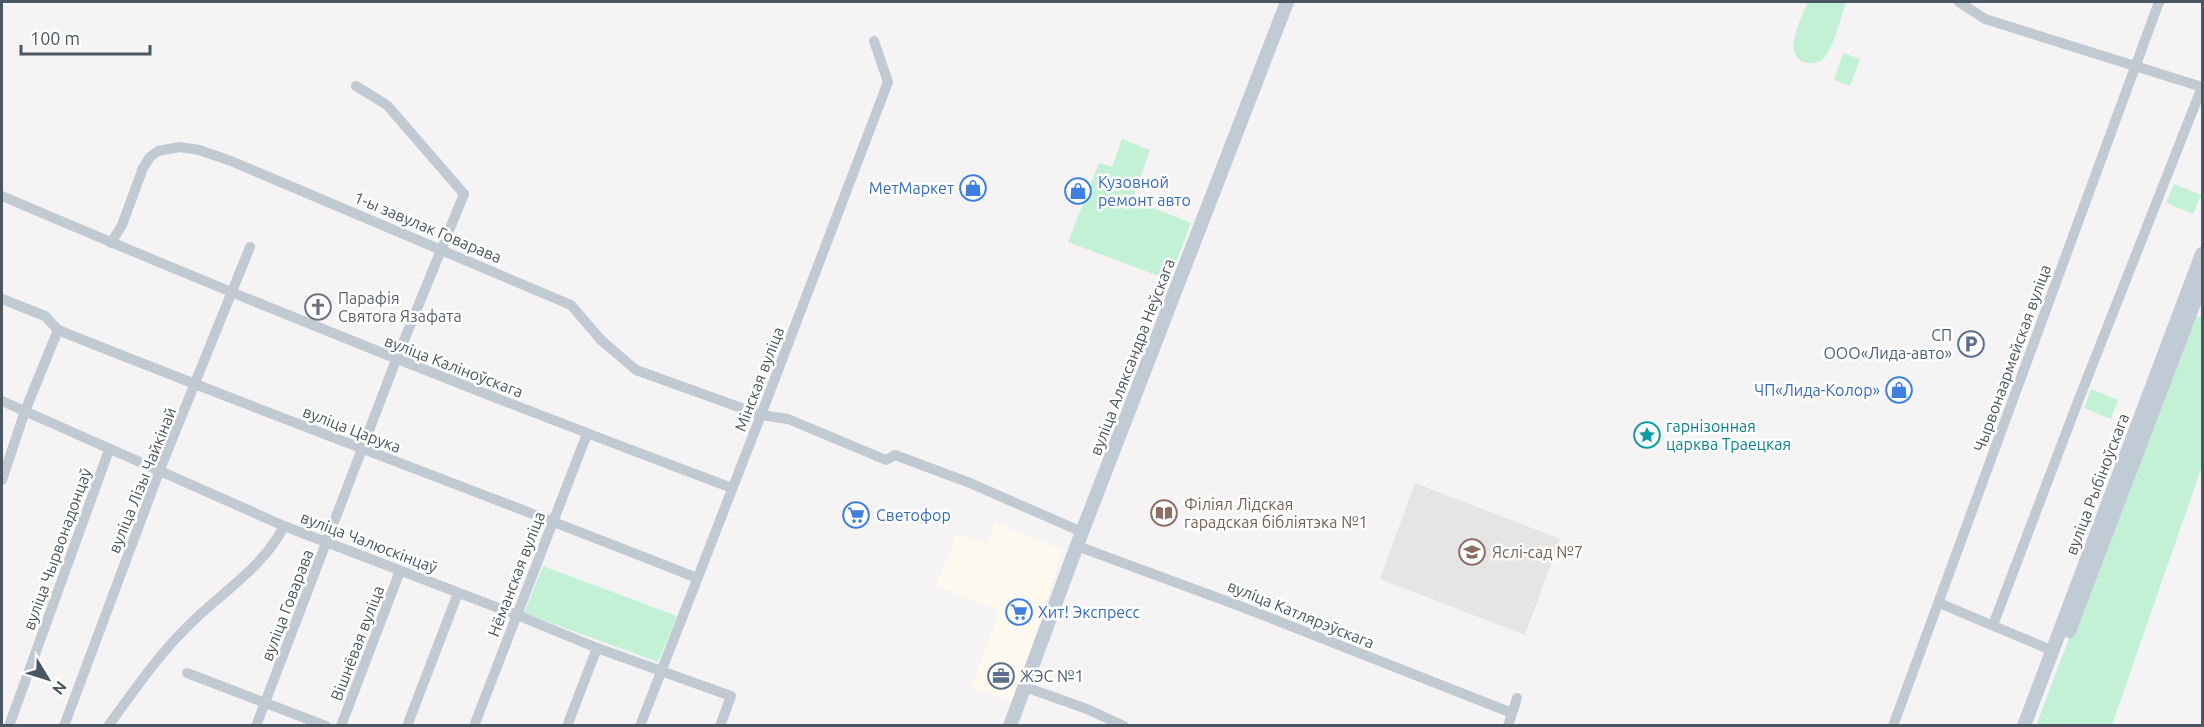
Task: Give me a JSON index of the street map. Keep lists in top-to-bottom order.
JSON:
{
  "streets": {
    "main road": ["вуліца Аляксандра Неўскага", "вуліца Рыбіноўскага"],
    "street": [
      "1-ы завулак Говарава",
      "Чырвонаармейская вуліца",
      "вуліца Каліноўскага",
      "Мінская вуліца",
      "вуліца Царука",
      "вуліца Лізы Чайкінай",
      "вуліца Чалюскінцаў",
      "вуліца Чырвонадонцаў",
      "Нёманская вуліца",
      "вуліца Говарава",
      "вуліца Катлярэўскага",
      "Вішнёвая вуліца"
    ]
  },
  "crossings": [
    ["1-ы завулак Говарава", "вуліца Аляксандра Неўскага"],
    ["1-ы завулак Говарава", "вуліца Каліноўскага"],
    ["1-ы завулак Говарава", "Мінская вуліца"],
    ["1-ы завулак Говарава", "вуліца Говарава"],
    ["вуліца Аляксандра Неўскага", "вуліца Катлярэўскага"],
    ["вуліца Каліноўскага", "Мінская вуліца"],
    ["вуліца Каліноўскага", "вуліца Лізы Чайкінай"],
    ["вуліца Каліноўскага", "Нёманская вуліца"],
    ["вуліца Каліноўскага", "вуліца Говарава"],
    ["Мінская вуліца", "вуліца Царука"],
    ["Мінская вуліца", "вуліца Чалюскінцаў"],
    ["вуліца Царука", "вуліца Лізы Чайкінай"],
    ["вуліца Царука", "Нёманская вуліца"],
    ["вуліца Царука", "вуліца Говарава"],
    ["вуліца Лізы Чайкінай", "вуліца Чалюскінцаў"],
    ["вуліца Чалюскінцаў", "вуліца Чырвонадонцаў"],
    ["вуліца Чалюскінцаў", "Нёманская вуліца"],
    ["вуліца Чалюскінцаў", "вуліца Говарава"],
    ["вуліца Чалюскінцаў", "Вішнёвая вуліца"]
  ],
  "places": {
    "shop": ["МетМаркет", "Кузовной ремонт авто", "ЧП«Лида-Колор»"],
    "church": ["Парафія Святога Язафата"],
    "parking": ["СП ООО«Лида-авто»"],
    "place": ["гарнізонная царква Траецкая"],
    "library": ["Філіял Лідская гарадская бібліятэка №1"],
    "supermarket": ["Светофор", "Хит! Экспресс"],
    "school or university": ["Яслі-сад №7"],
    "office": ["ЖЭС №1"]
  },
  "scale_bar": "100 m",
  "north": "bottom right"
}
